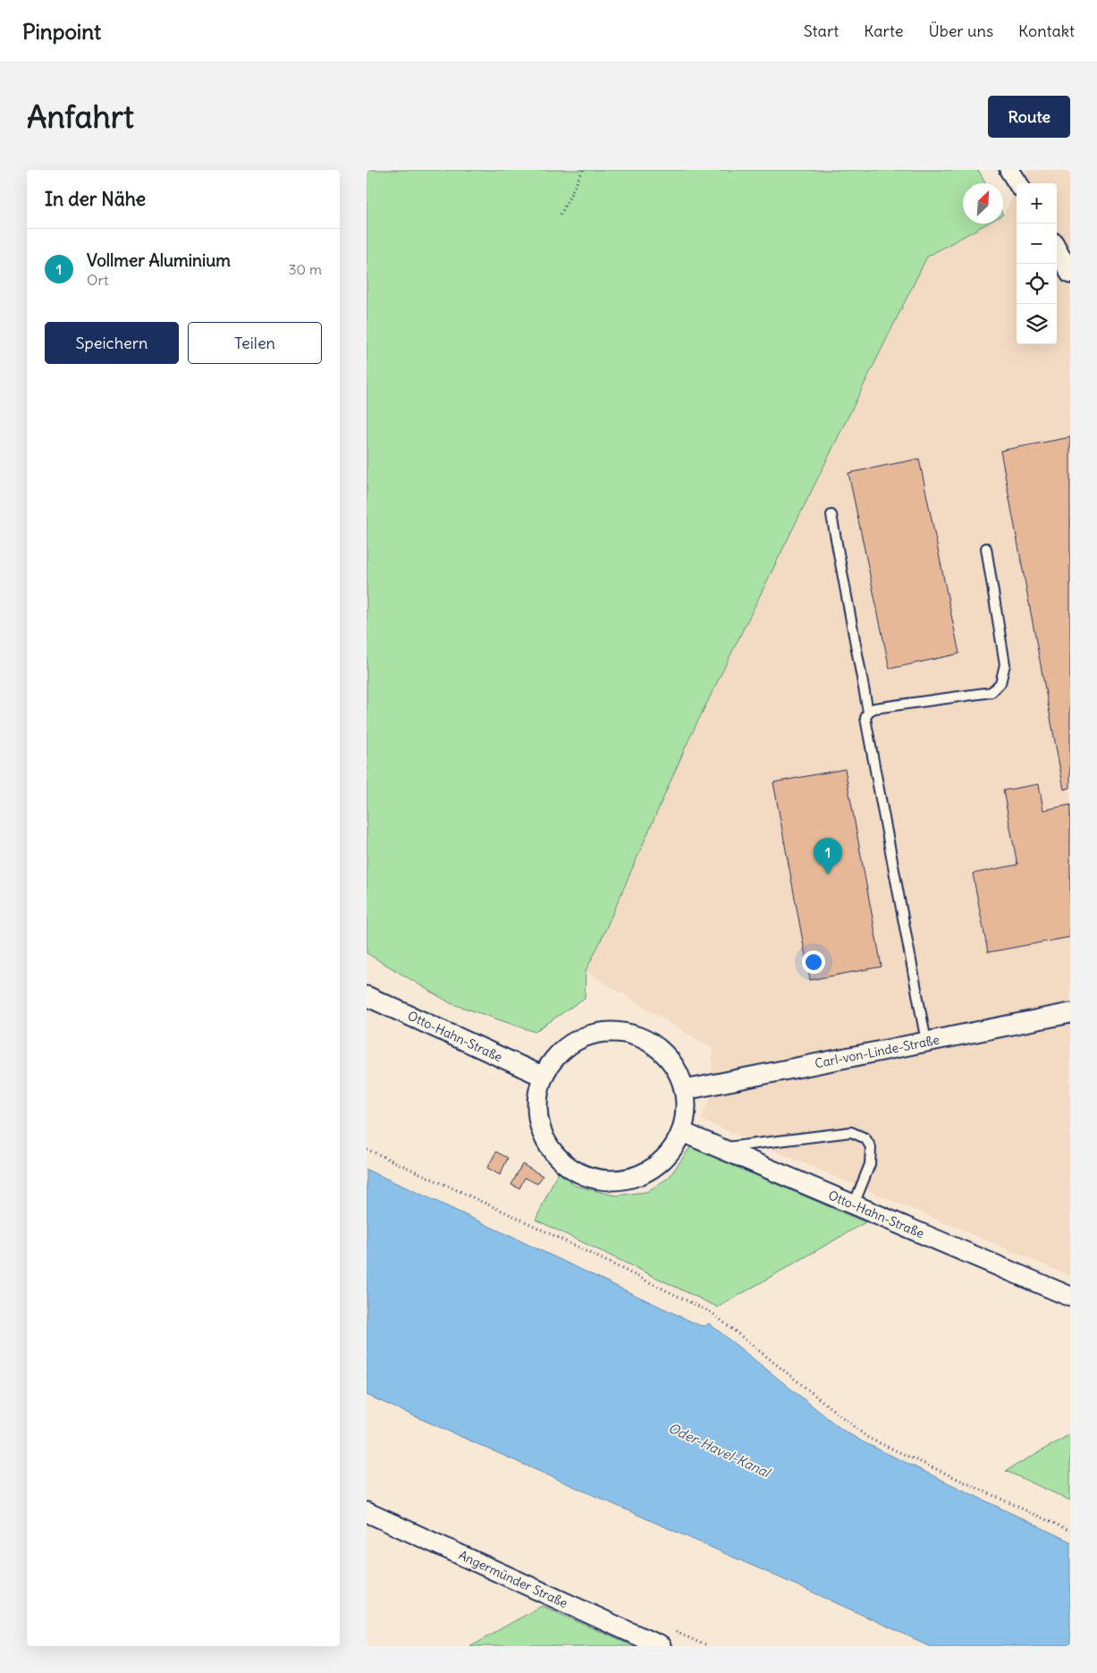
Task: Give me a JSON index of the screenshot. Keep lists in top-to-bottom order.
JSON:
{
  "streets": {
    "street": ["Otto-Hahn-Straße", "Carl-von-Linde-Straße", "Angermünder Straße"]
  },
  "crossings": [
    ["Otto-Hahn-Straße", "Carl-von-Linde-Straße"]
  ],
  "water": ["Oder-Havel-Kanal"],
  "north": "top right",
  "page": {
    "header": "Pinpoint",
    "nav": [
      "Start",
      "Karte",
      "Über uns",
      "Kontakt"
    ],
    "buttons": [
      "Route",
      ["Speichern", "Teilen"]
    ],
    "title": "Anfahrt",
    "heading": "In der Nähe",
    "map_buttons": ["+", "−"],
    "list": [
      {
        "mark": "1",
        "name": "Vollmer Aluminium",
        "note": "Ort",
        "value": "30 m"
      }
    ],
    "pins": "1"
  }
}
